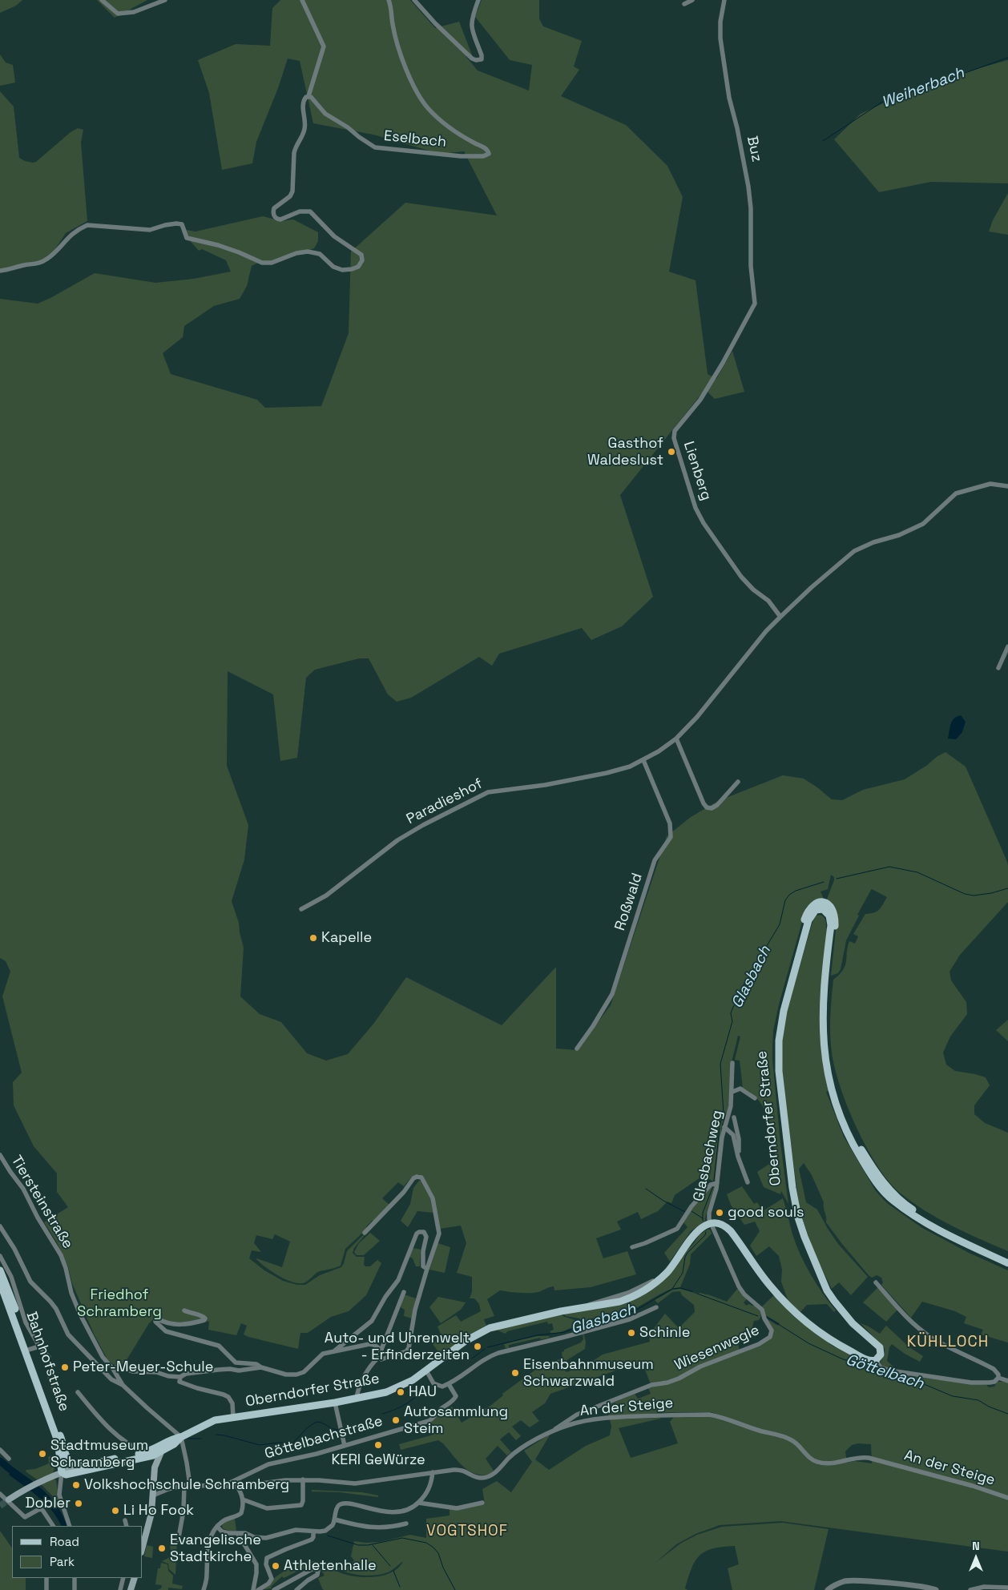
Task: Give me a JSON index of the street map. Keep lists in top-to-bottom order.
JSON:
{
  "streets": {
    "main road": ["Oberndorfer Straße", "Bahnhofstraße"],
    "street": [
      "Eselbach",
      "Buz",
      "Lienberg",
      "Paradieshof",
      "Roßwald",
      "Glasbachweg",
      "Tiersteinstraße",
      "Wiesenwegle",
      "An der Steige",
      "Göttelbachstraße"
    ]
  },
  "crossings": [
    ["Buz", "Lienberg"],
    ["Paradieshof", "Roßwald"],
    ["Oberndorfer Straße", "Glasbachweg"],
    ["Oberndorfer Straße", "Tiersteinstraße"],
    ["Oberndorfer Straße", "Wiesenwegle"],
    ["Oberndorfer Straße", "An der Steige"],
    ["Glasbachweg", "Wiesenwegle"],
    ["Wiesenwegle", "An der Steige"],
    ["An der Steige", "Göttelbachstraße"]
  ],
  "districts": ["KÜHLLOCH", "VOGTSHOF"],
  "water": ["Weiherbach", "Glasbach", "Göttelbach"],
  "parks": ["Friedhof Schramberg"],
  "places": [
    "Gasthof Waldeslust",
    "Kapelle",
    "good souls",
    "Schinle",
    "Auto- und Uhrenwelt - Erfinderzeiten",
    "Peter-Meyer-Schule",
    "Eisenbahnmuseum Schwarzwald",
    "HAU",
    "Autosammlung Steim",
    "KERI GeWürze",
    "Stadtmuseum Schramberg",
    "Volkshochschule Schramberg",
    "Dobler",
    "Li Ho Fook",
    "Evangelische Stadtkirche",
    "Athletenhalle"
  ],
  "legend": ["Road", "Park"],
  "north": "top"
}
